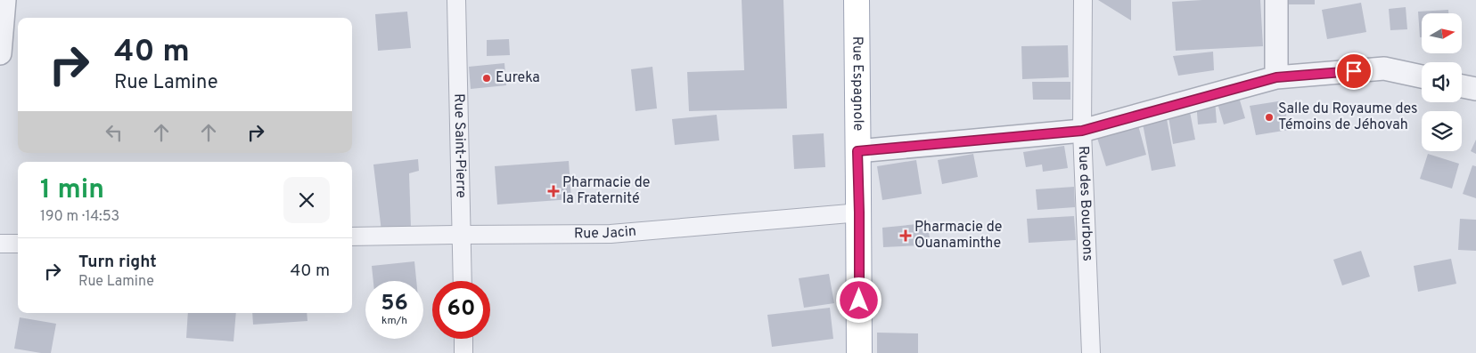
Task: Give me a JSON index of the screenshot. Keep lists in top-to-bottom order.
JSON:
{
  "streets": {
    "main road": ["Rue Espagnole"],
    "street": ["Rue Saint-Pierre", "Rue des Bourbons", "Rue Jacin"]
  },
  "crossings": [
    ["Rue Espagnole", "Rue Jacin"],
    ["Rue Saint-Pierre", "Rue Jacin"]
  ],
  "places": {
    "other": ["Eureka", "Salle du Royaume des Témoins de Jéhovah"],
    "health": ["Pharmacie de la Fraternité", "Pharmacie de Ouanaminthe"]
  },
  "north": "right",
  "page": {
    "turn": ["40 m", "Rue Lamine"],
    "heading": ["1 min", "190 m · 14:53"],
    "list": [
      {
        "name": "Turn right",
        "note": "Rue Lamine",
        "value": "40 m"
      }
    ],
    "speed": "56 km/h",
    "limit": "60"
  }
}
